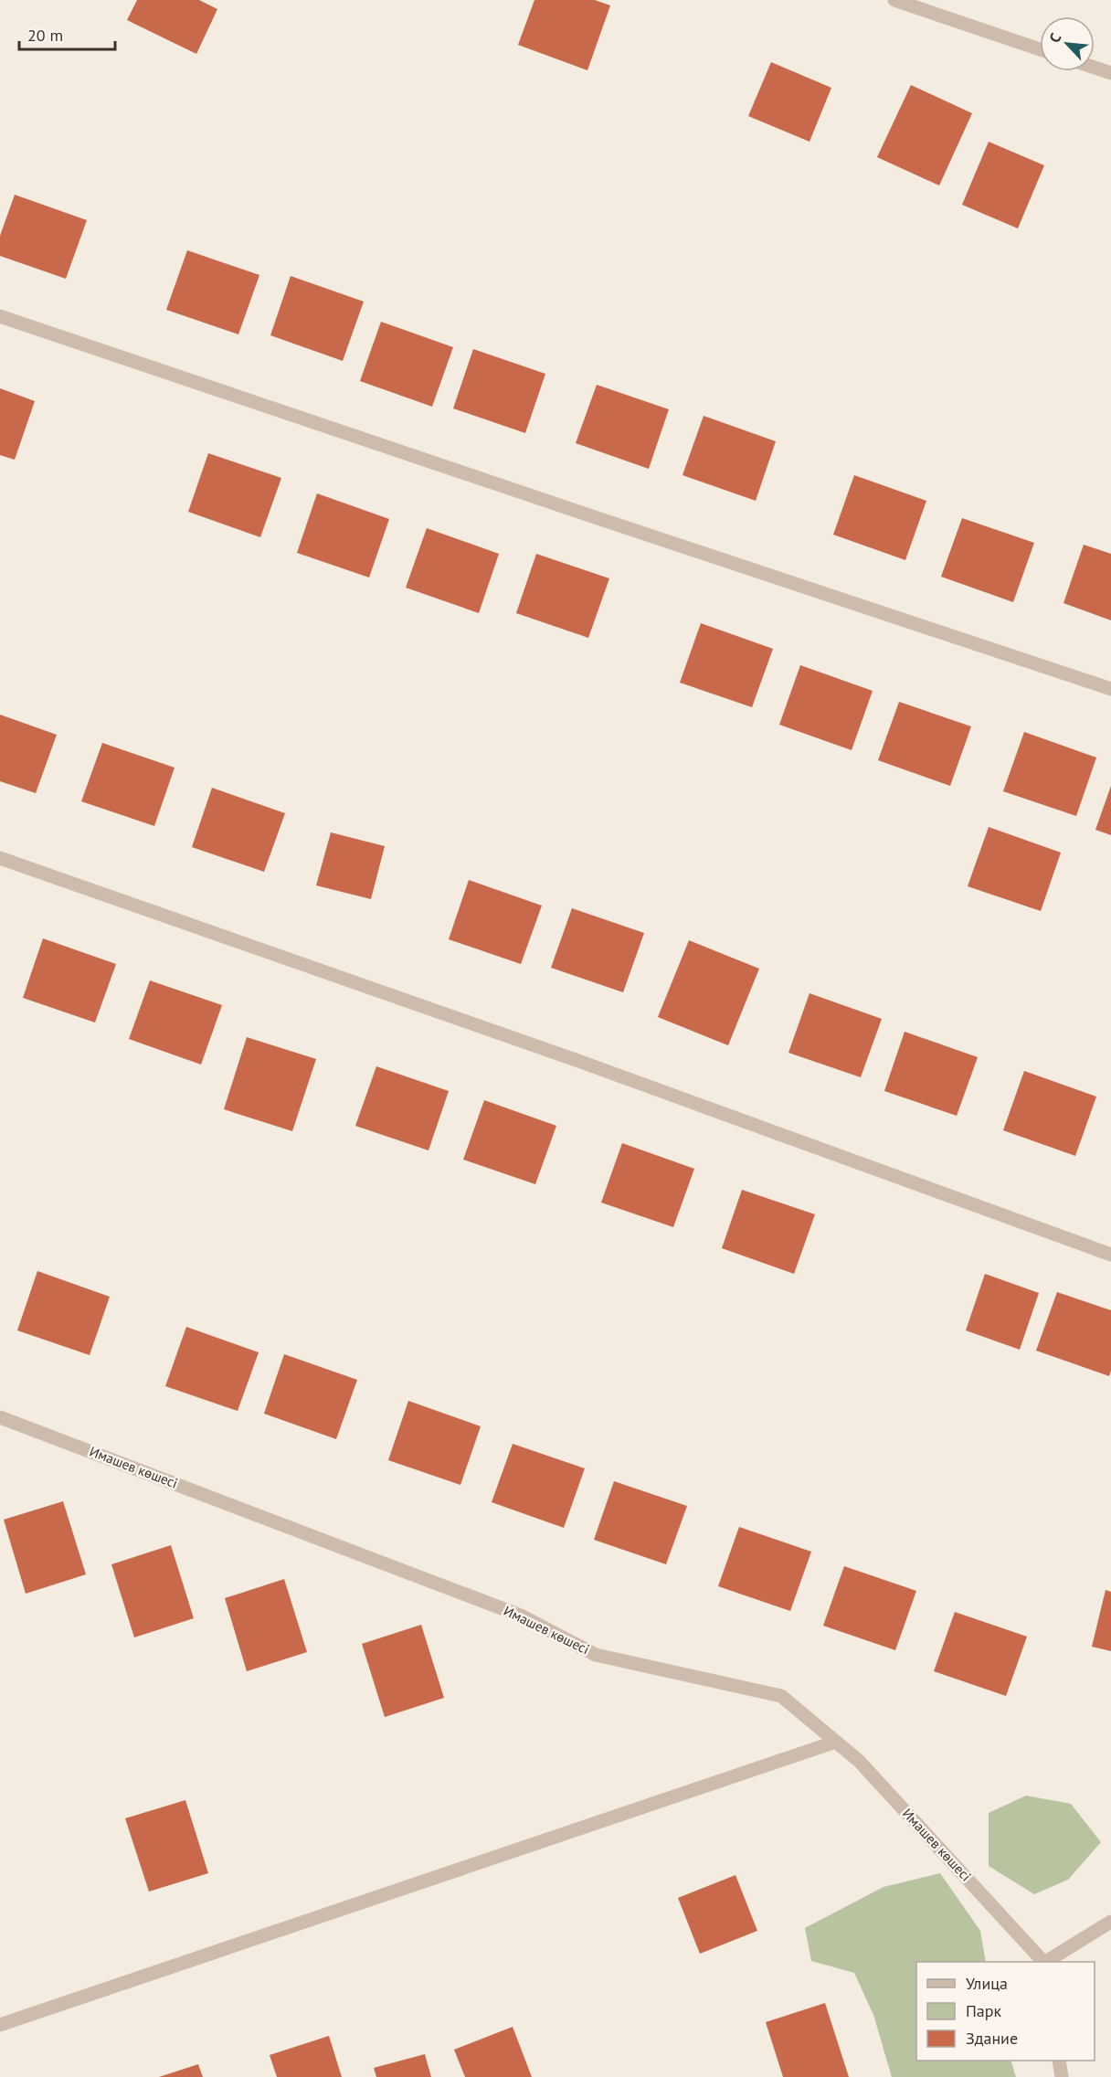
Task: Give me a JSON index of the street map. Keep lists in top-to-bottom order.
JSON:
{
  "streets": {
    "street": ["Имашев көшесі"]
  },
  "legend": ["Улица", "Парк", "Здание"],
  "scale_bar": "20 m",
  "north": "top left"
}
